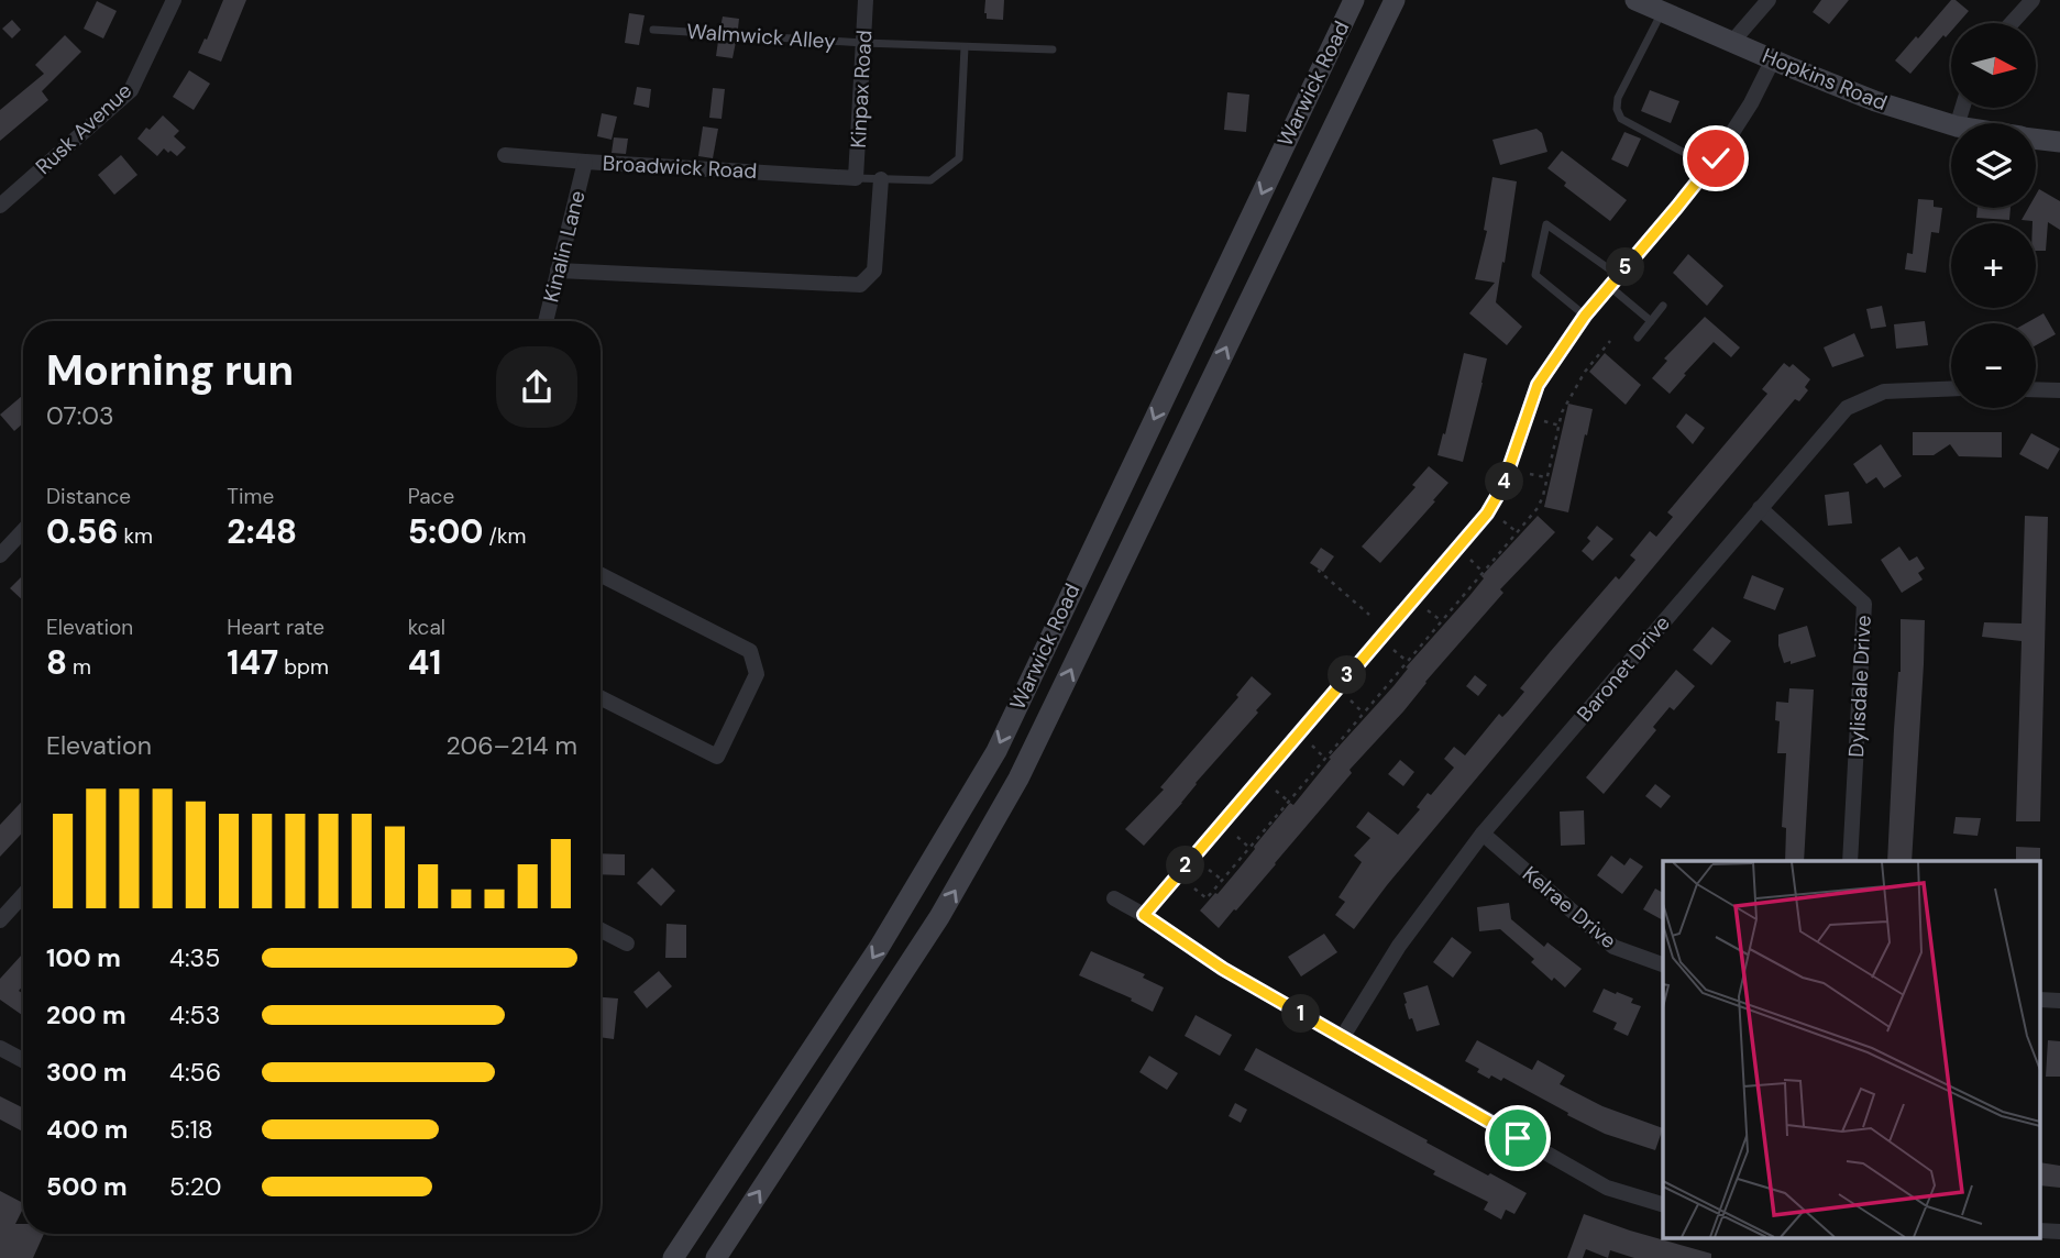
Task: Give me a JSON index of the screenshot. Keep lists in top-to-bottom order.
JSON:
{
  "streets": {
    "main road": ["Hopkins Road", "Warwick Road"],
    "street": [
      "Kinpax Road",
      "Rusk Avenue",
      "Broadwick Road",
      "Kinalin Lane",
      "Baronet Drive",
      "Dylisdale Drive",
      "Kelrae Drive"
    ],
    "lane": ["Walmwick Alley"]
  },
  "crossings": [
    ["Walmwick Alley", "Kinpax Road"],
    ["Kinpax Road", "Broadwick Road"],
    ["Broadwick Road", "Kinalin Lane"],
    ["Baronet Drive", "Dylisdale Drive"],
    ["Baronet Drive", "Kelrae Drive"]
  ],
  "north": "right",
  "page": {
    "map_buttons": ["+", "−"],
    "pins": [
      "5",
      "4",
      "3",
      "2",
      "1"
    ],
    "heading": ["Morning run", "07:03"],
    "stats": [
      ["Distance", "0.56 km"],
      ["Time", "2:48"],
      ["Pace", "5:00 /km"],
      ["Elevation", "8 m"],
      ["Heart rate", "147 bpm"],
      ["kcal", "41"]
    ],
    "chart": ["Elevation", "206–214 m"],
    "list": [
      {
        "name": "100 m",
        "note": "4:35"
      },
      {
        "name": "200 m",
        "note": "4:53"
      },
      {
        "name": "300 m",
        "note": "4:56"
      },
      {
        "name": "400 m",
        "note": "5:18"
      },
      {
        "name": "500 m",
        "note": "5:20"
      }
    ]
  }
}
